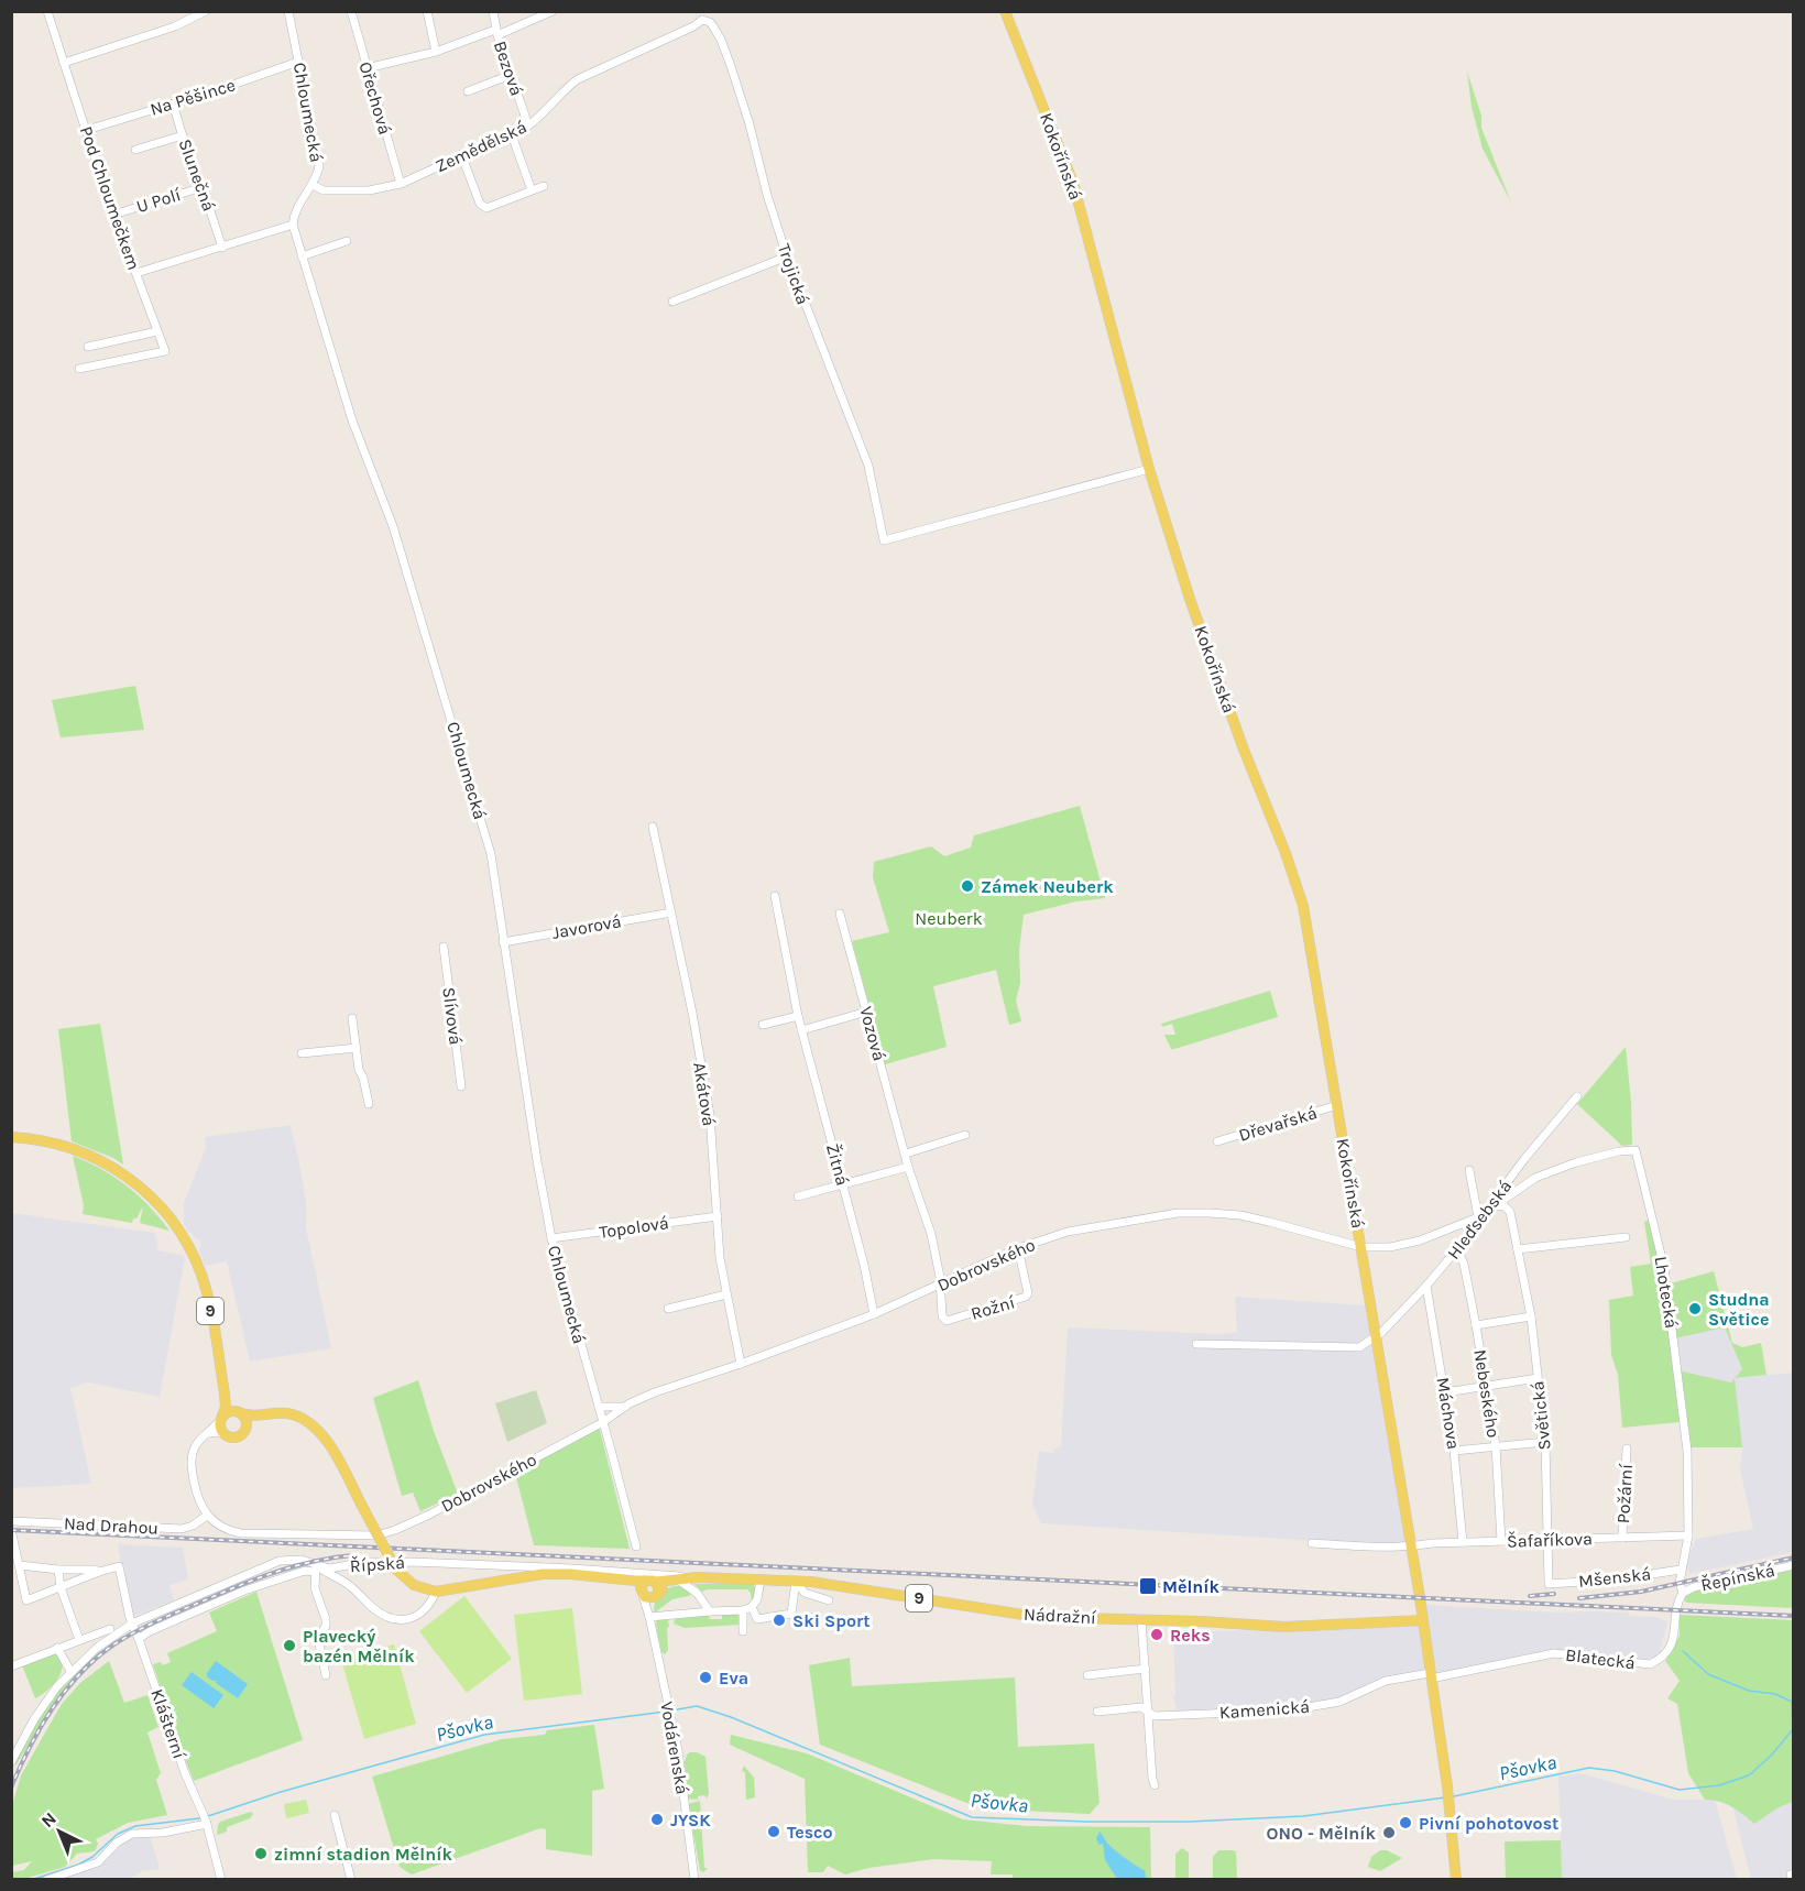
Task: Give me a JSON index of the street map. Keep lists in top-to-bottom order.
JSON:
{
  "streets": {
    "main road": ["Kokořínská", "9", "Nádražní"],
    "street": [
      "Bezová",
      "Na Pěšince",
      "Ořechová",
      "Chloumecká",
      "Zemědělská",
      "Slunečná",
      "Pod Chloumečkem",
      "U Polí",
      "Trojická",
      "Javorová",
      "Slívová",
      "Vozová",
      "Akátová",
      "Dřevařská",
      "Žitná",
      "Hleďsebská",
      "Topolová",
      "Dobrovského",
      "Lhotecká",
      "Rožní",
      "Nebeského",
      "Máchova",
      "Světická",
      "Požární",
      "Nad Drahou",
      "Šafaříkova",
      "Řípská",
      "Mšenská",
      "Řepínská",
      "Blatecká",
      "Kamenická",
      "Klášterní",
      "Vodárenská"
    ]
  },
  "crossings": [
    ["Bezová", "Zemědělská"],
    ["Na Pěšince", "Chloumecká"],
    ["Na Pěšince", "Slunečná"],
    ["Na Pěšince", "Pod Chloumečkem"],
    ["Ořechová", "Zemědělská"],
    ["Chloumecká", "Zemědělská"],
    ["Chloumecká", "Javorová"],
    ["Chloumecká", "Topolová"],
    ["Chloumecká", "Dobrovského"],
    ["Zemědělská", "Trojická"],
    ["Kokořínská", "Trojická"],
    ["Kokořínská", "Dřevařská"],
    ["Kokořínská", "Hleďsebská"],
    ["Kokořínská", "Dobrovského"],
    ["Kokořínská", "Šafaříkova"],
    ["Kokořínská", "Nádražní"],
    ["Kokořínská", "Blatecká"],
    ["Kokořínská", "Kamenická"],
    ["Slunečná", "U Polí"],
    ["Pod Chloumečkem", "U Polí"],
    ["Javorová", "Akátová"],
    ["Vozová", "Dobrovského"],
    ["Vozová", "Rožní"],
    ["Akátová", "Topolová"],
    ["Akátová", "Dobrovského"],
    ["Žitná", "Dobrovského"],
    ["Hleďsebská", "Dobrovského"],
    ["Hleďsebská", "Lhotecká"],
    ["Hleďsebská", "Nebeského"],
    ["Hleďsebská", "Máchova"],
    ["Hleďsebská", "Světická"],
    ["Dobrovského", "Lhotecká"],
    ["Dobrovského", "Rožní"],
    ["Dobrovského", "Světická"],
    ["Dobrovského", "Nad Drahou"],
    ["Lhotecká", "Světická"],
    ["Lhotecká", "Šafaříkova"],
    ["Lhotecká", "Mšenská"],
    ["Lhotecká", "Řepínská"],
    ["Lhotecká", "Blatecká"],
    ["9", "Řípská"],
    ["9", "Nádražní"],
    ["9", "Vodárenská"],
    ["Nebeského", "Šafaříkova"],
    ["Máchova", "Šafaříkova"],
    ["Světická", "Šafaříkova"],
    ["Světická", "Mšenská"],
    ["Požární", "Šafaříkova"],
    ["Řípská", "Nádražní"],
    ["Řípská", "Klášterní"],
    ["Řípská", "Vodárenská"],
    ["Řepínská", "Blatecká"],
    ["Nádražní", "Vodárenská"],
    ["Blatecká", "Kamenická"]
  ],
  "water": ["Pšovka"],
  "parks": ["Neuberk"],
  "places": {
    "other": [
      "Zámek Neuberk",
      "Studna Světice",
      "Ski Sport",
      "Reks",
      "Plavecký bazén Mělník",
      "Eva",
      "JYSK",
      "Pivní pohotovost",
      "Tesco",
      "ONO - Mělník",
      "zimní stadion Mělník"
    ],
    "transit": ["Mělník"]
  },
  "north": "top left"
}
